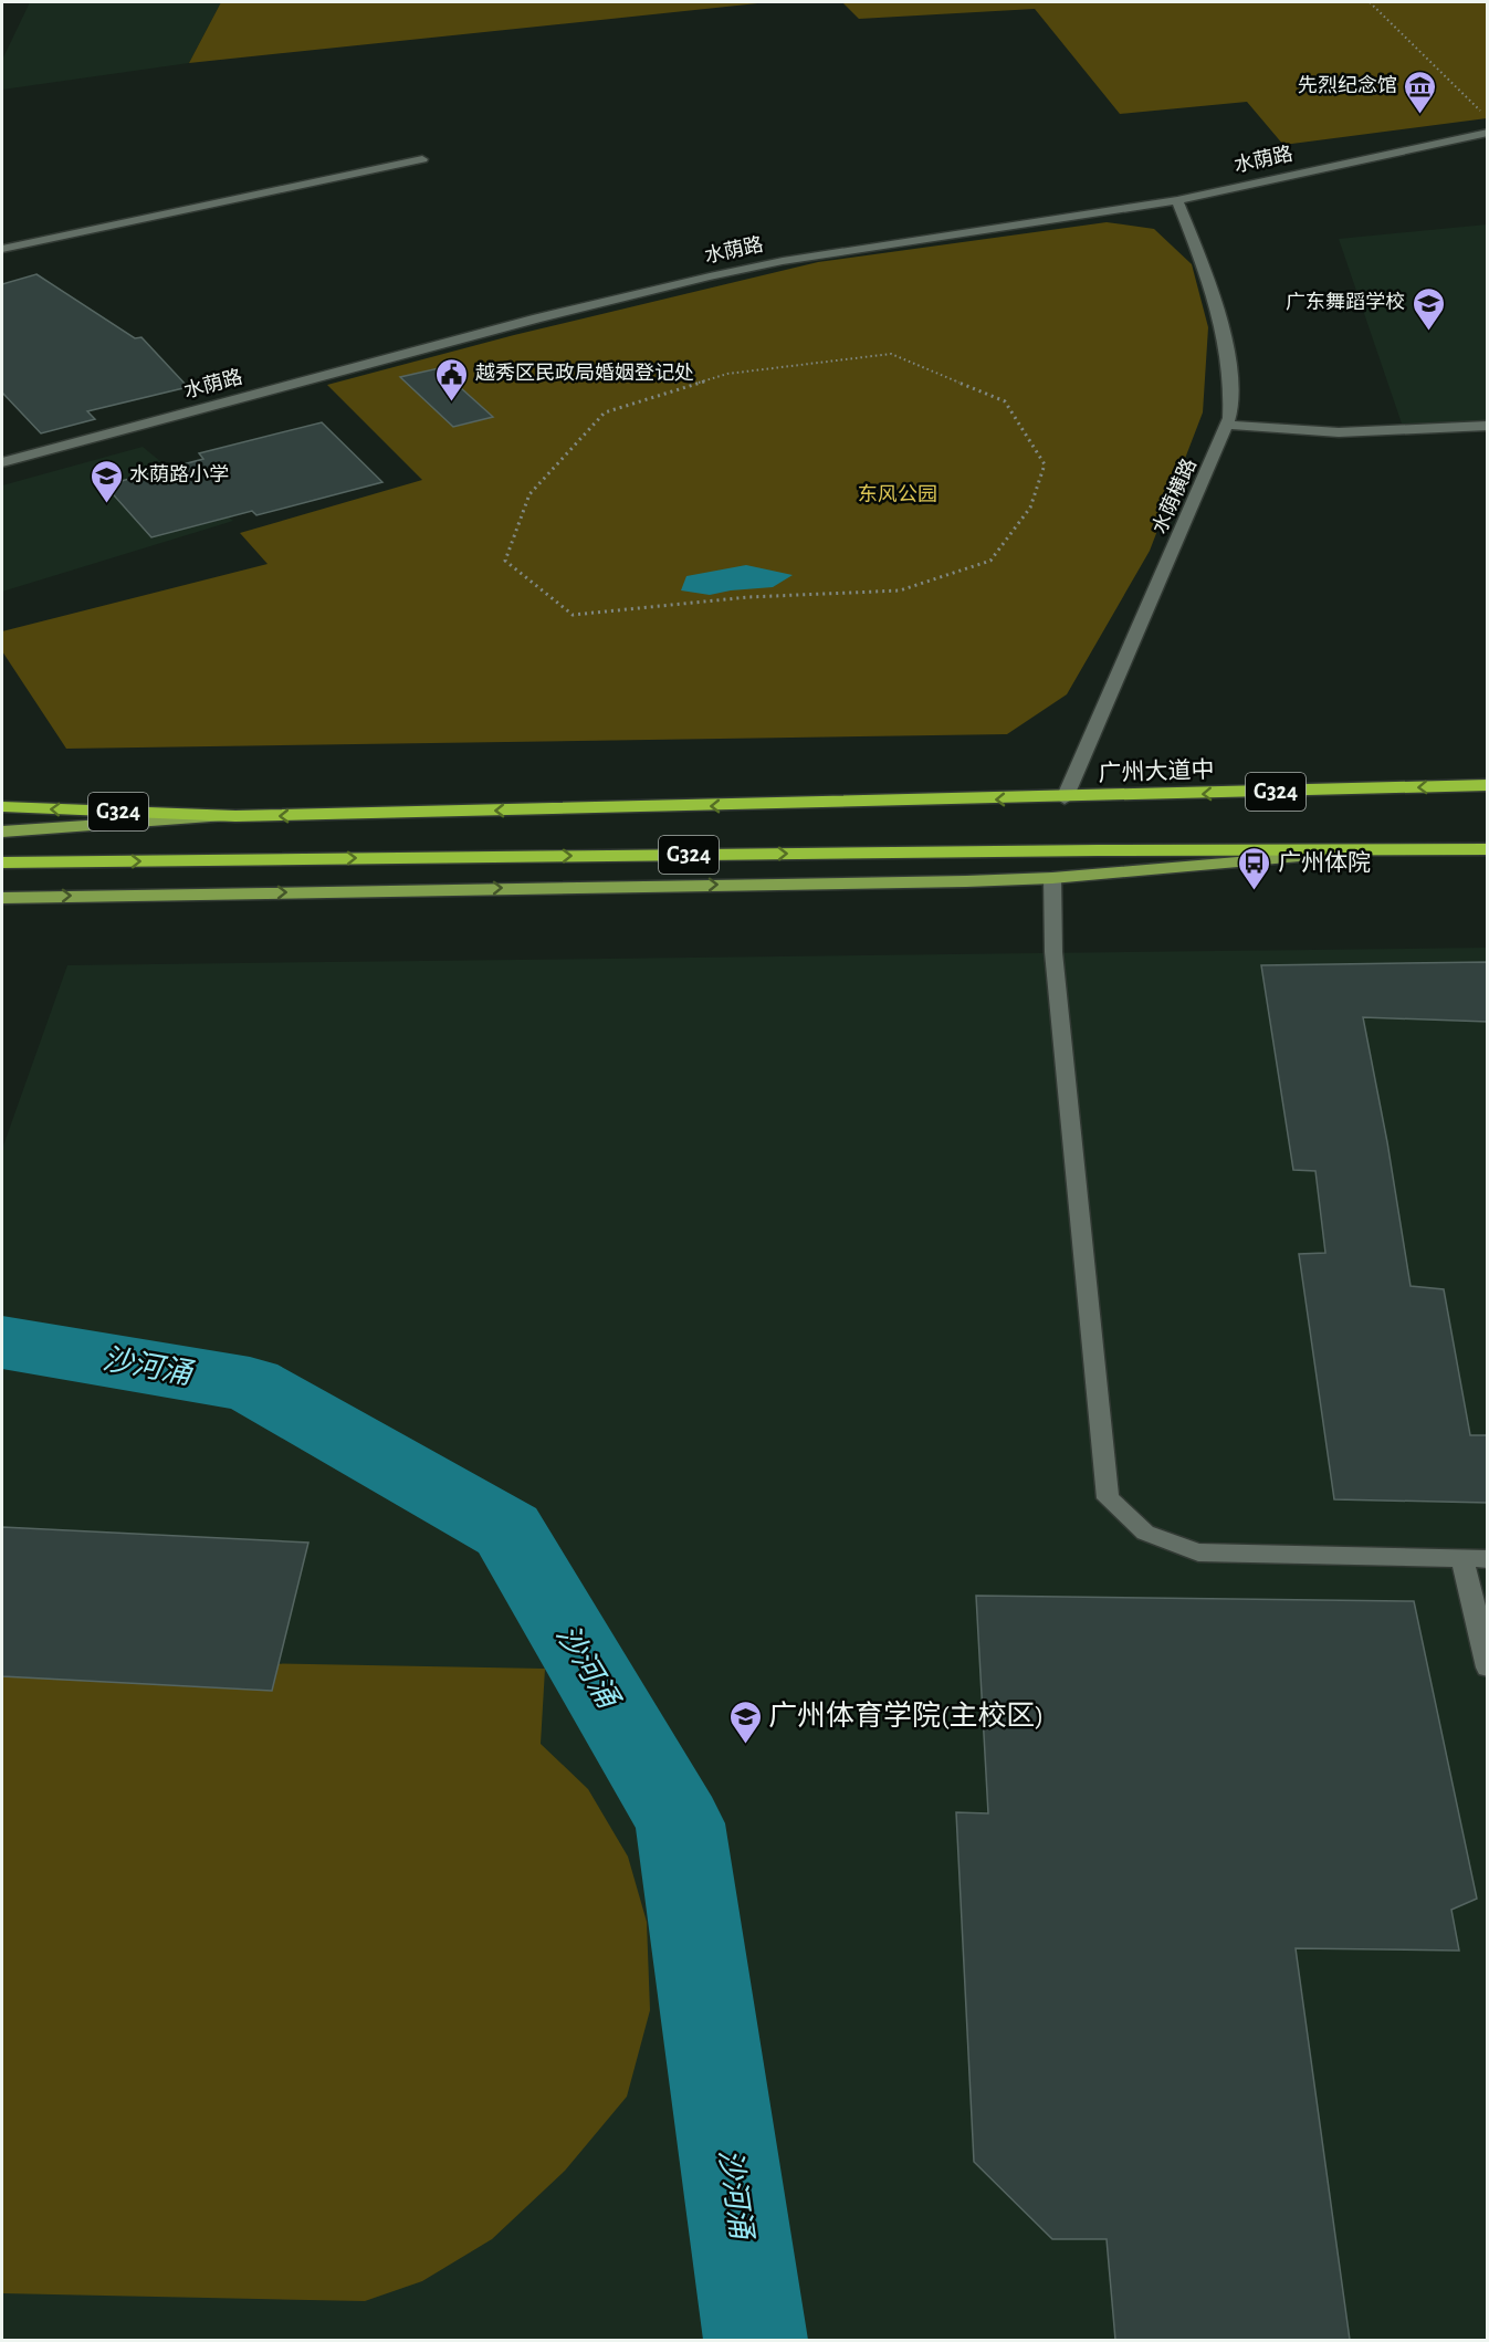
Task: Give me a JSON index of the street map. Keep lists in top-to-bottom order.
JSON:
{
  "streets": {
    "highway": ["广州大道中", "G324"],
    "street": ["水荫路", "水荫横路"]
  },
  "crossings": [
    ["水荫路", "水荫横路"],
    ["水荫横路", "广州大道中"],
    ["水荫横路", "G324"],
    ["广州大道中", "G324"]
  ],
  "water": ["沙河涌"],
  "parks": ["东风公园"],
  "places": {
    "museum": ["先烈纪念馆"],
    "school or university": ["广东舞蹈学校", "水荫路小学", "广州体育学院(主校区)"],
    "public building": ["越秀区民政局婚姻登记处"],
    "bus stop": ["广州体院"]
  }
}
